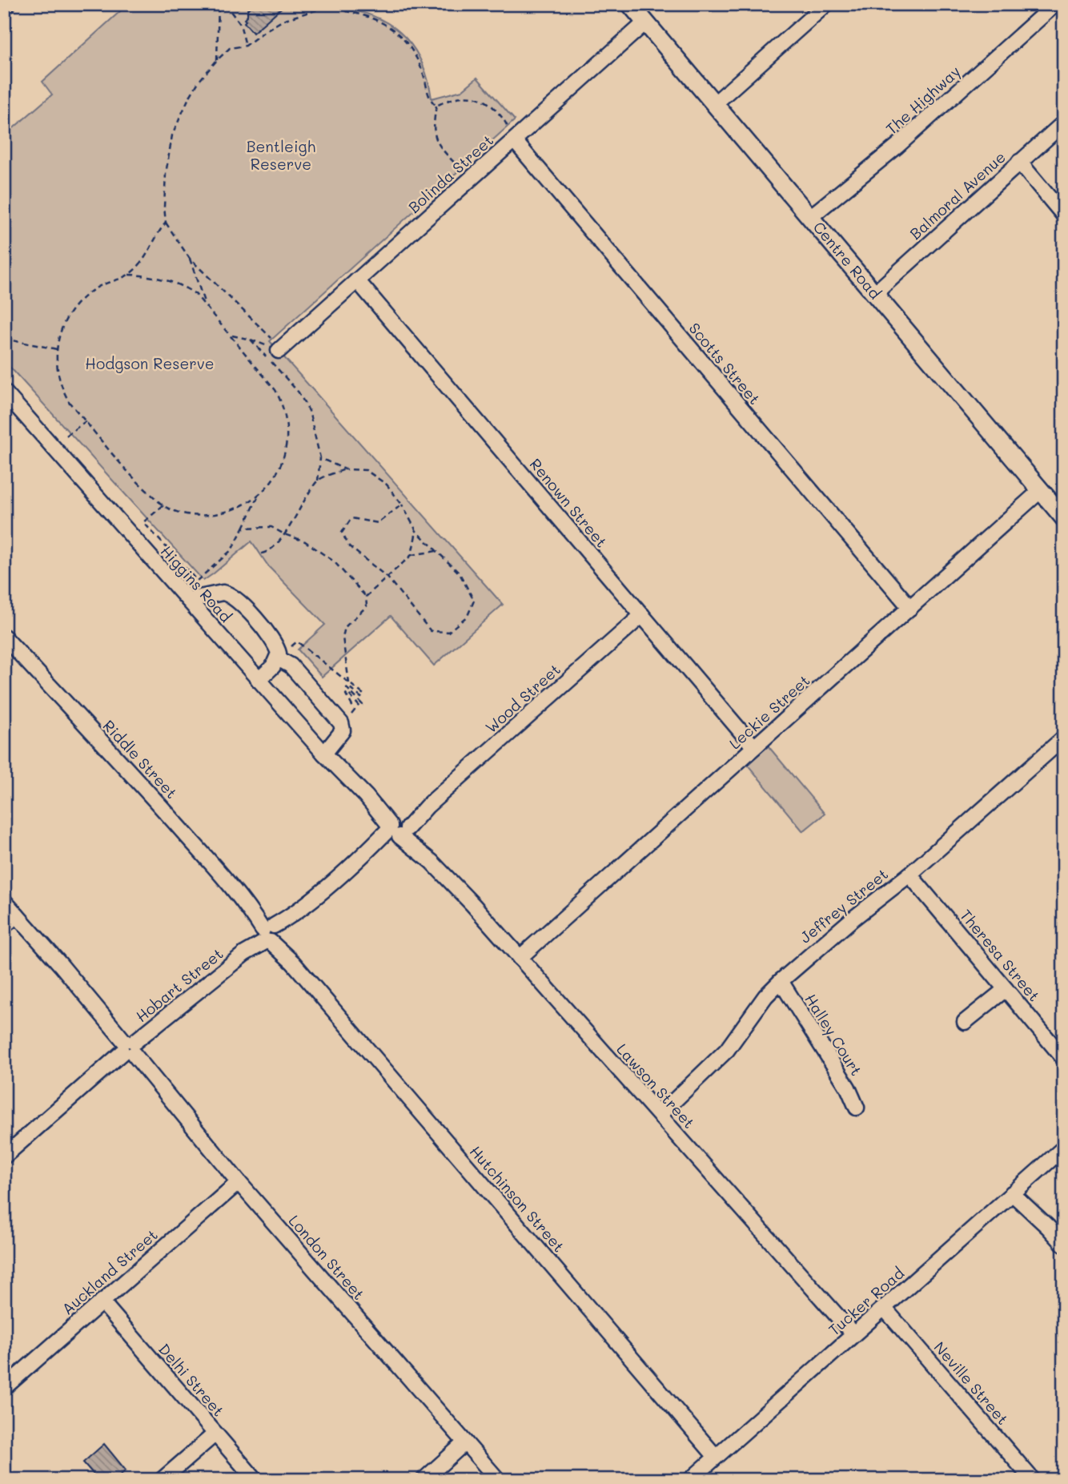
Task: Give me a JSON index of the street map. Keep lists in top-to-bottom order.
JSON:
{
  "streets": {
    "main road": ["Centre Road"],
    "street": [
      "The Highway",
      "Bolinda Street",
      "Balmoral Avenue",
      "Scotts Street",
      "Renown Street",
      "Higgins Road",
      "Wood Street",
      "Leckie Street",
      "Riddle Street",
      "Jeffrey Street",
      "Theresa Street",
      "Hobart Street",
      "Halley Court",
      "Lawson Street",
      "Hutchinson Street",
      "London Street",
      "Auckland Street",
      "Tucker Road",
      "Delhi Street",
      "Neville Street"
    ]
  },
  "crossings": [
    ["The Highway", "Centre Road"],
    ["Bolinda Street", "Centre Road"],
    ["Bolinda Street", "Scotts Street"],
    ["Bolinda Street", "Renown Street"],
    ["Balmoral Avenue", "Centre Road"],
    ["Centre Road", "Leckie Street"],
    ["Scotts Street", "Leckie Street"],
    ["Renown Street", "Wood Street"],
    ["Renown Street", "Leckie Street"],
    ["Higgins Road", "Wood Street"],
    ["Higgins Road", "Hobart Street"],
    ["Higgins Road", "Lawson Street"],
    ["Wood Street", "Hobart Street"],
    ["Wood Street", "Lawson Street"],
    ["Leckie Street", "Lawson Street"],
    ["Riddle Street", "Hobart Street"],
    ["Riddle Street", "Hutchinson Street"],
    ["Jeffrey Street", "Theresa Street"],
    ["Jeffrey Street", "Halley Court"],
    ["Jeffrey Street", "Lawson Street"],
    ["Hobart Street", "Lawson Street"],
    ["Hobart Street", "Hutchinson Street"],
    ["Hobart Street", "London Street"],
    ["Lawson Street", "Tucker Road"],
    ["Hutchinson Street", "Tucker Road"],
    ["London Street", "Auckland Street"],
    ["Auckland Street", "Delhi Street"],
    ["Tucker Road", "Neville Street"]
  ],
  "parks": ["Bentleigh Reserve", "Hodgson Reserve"]
}
